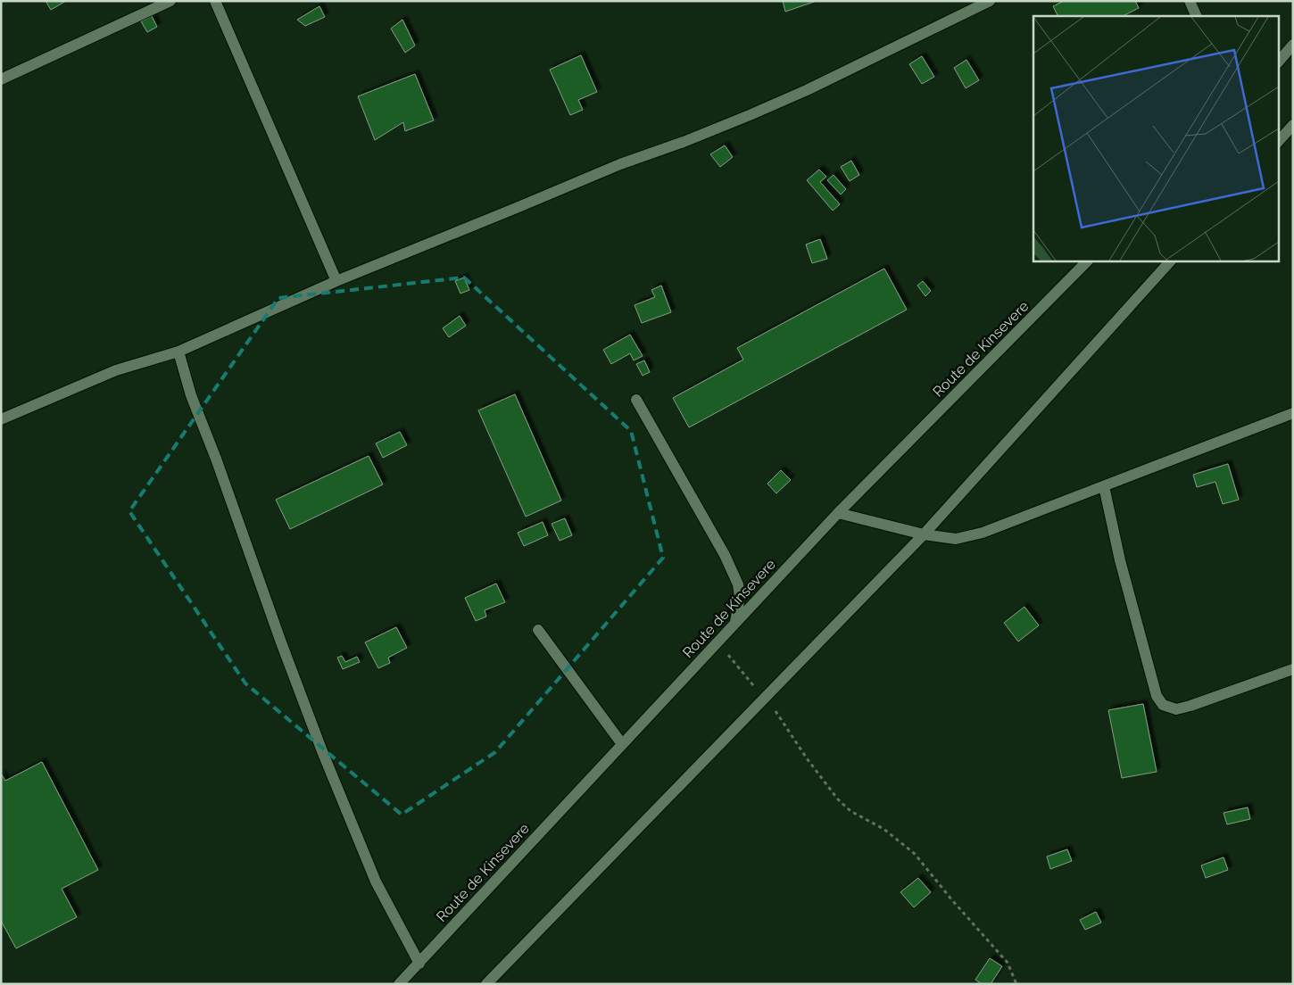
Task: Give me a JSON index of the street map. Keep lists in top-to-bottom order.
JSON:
{
  "streets": {
    "street": ["Route de Kinsevere"]
  }
}
